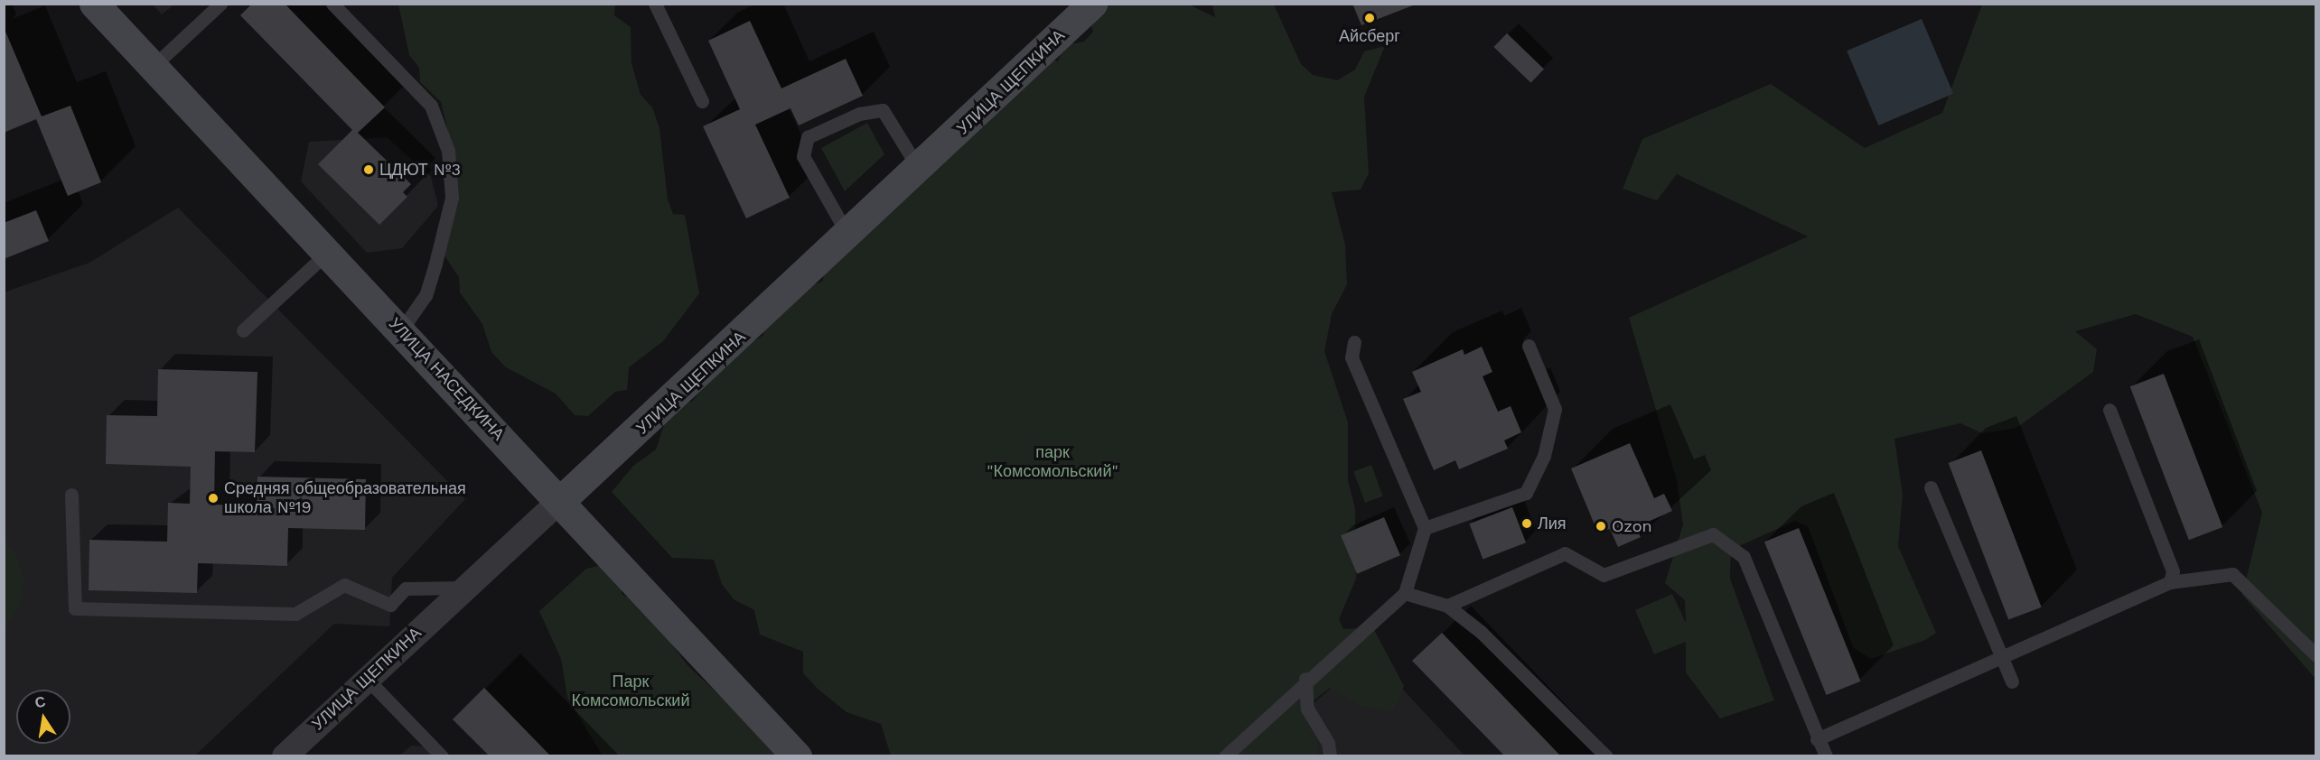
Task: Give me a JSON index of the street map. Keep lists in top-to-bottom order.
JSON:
{
  "streets": {
    "main road": ["УЛИЦА ЩЕПКИНА", "УЛИЦА НАСЕДКИНА"]
  },
  "crossings": [
    ["УЛИЦА ЩЕПКИНА", "УЛИЦА НАСЕДКИНА"]
  ],
  "parks": ["парк \"Комсомольский\"", "Парк Комсомольский"],
  "places": [
    "Айсберг",
    "ЦДЮТ №3",
    "Средняя общеобразовательная школа №19",
    "Лия",
    "Ozon"
  ],
  "north": "top"
}
